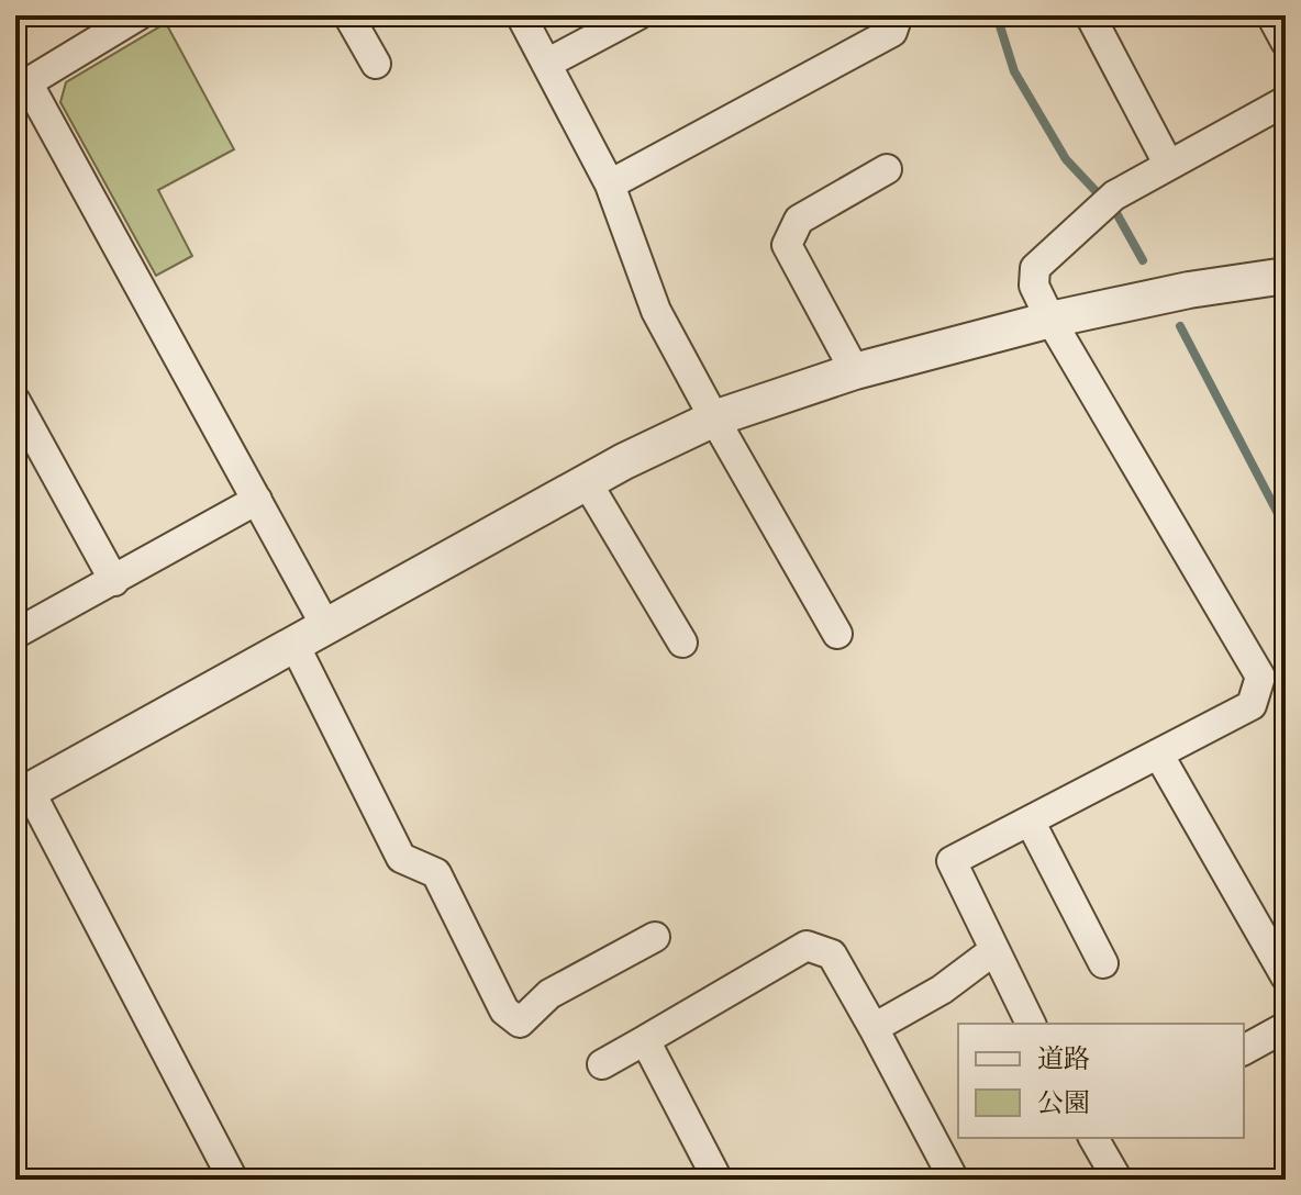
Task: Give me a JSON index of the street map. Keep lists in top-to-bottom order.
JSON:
{
  "legend": ["道路", "公園"]
}
